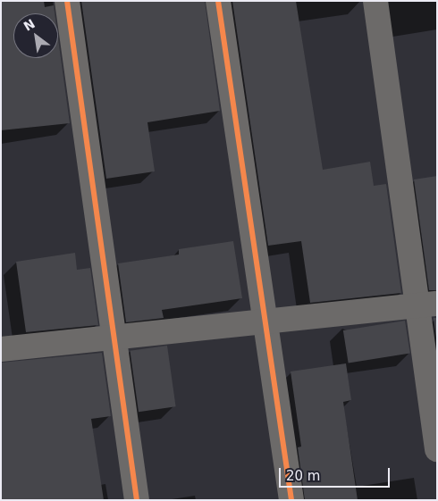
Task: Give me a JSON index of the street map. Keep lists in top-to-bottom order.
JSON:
{
  "scale_bar": "20 m",
  "north": "top left"
}
